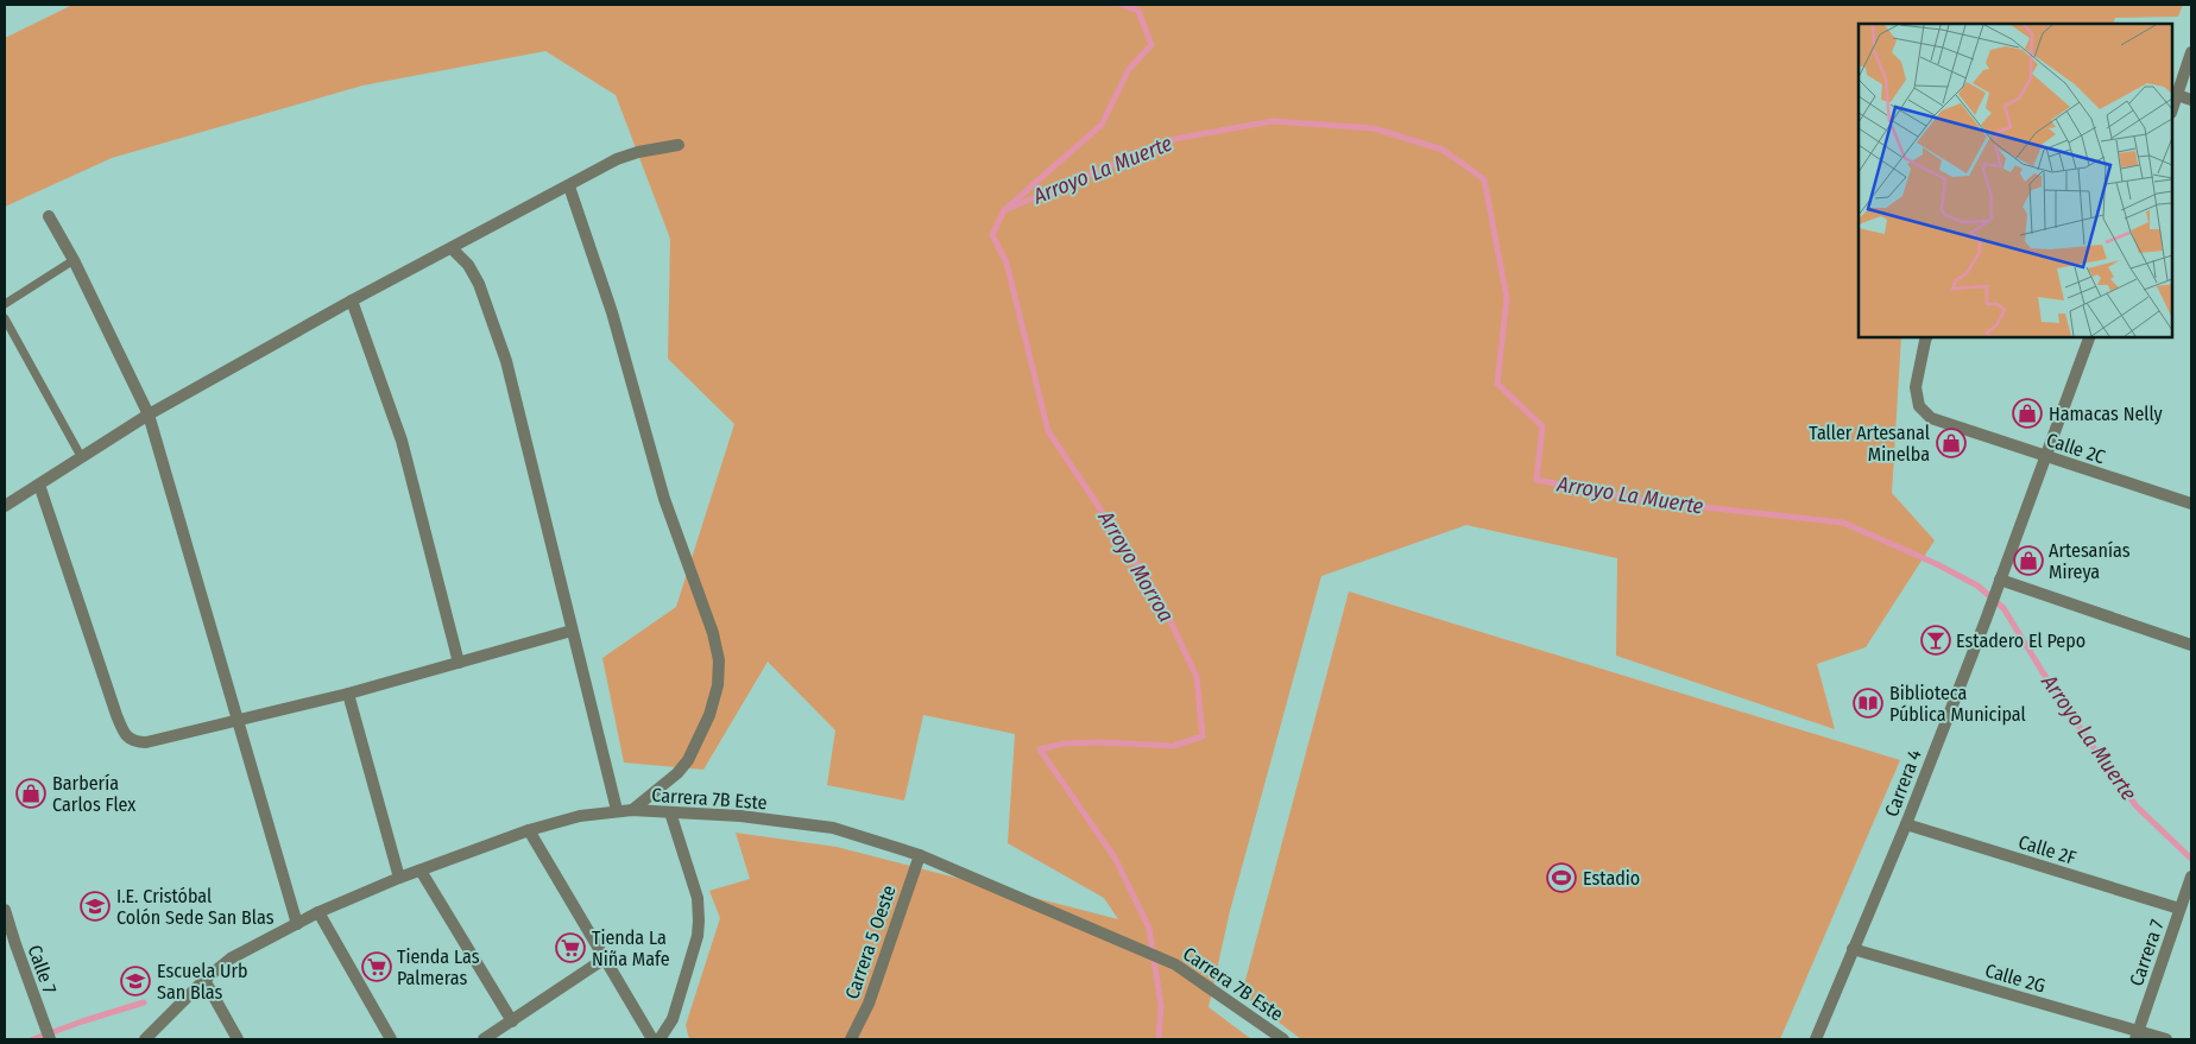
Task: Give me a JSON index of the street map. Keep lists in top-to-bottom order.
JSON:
{
  "streets": {
    "street": [
      "Calle 2C",
      "Carrera 4",
      "Carrera 7B Este",
      "Calle 2F",
      "Carrera 5 Oeste",
      "Carrera 7",
      "Calle 7",
      "Calle 2G"
    ]
  },
  "crossings": [
    ["Calle 2C", "Carrera 4"],
    ["Carrera 4", "Calle 2F"],
    ["Carrera 4", "Calle 2G"],
    ["Carrera 7B Este", "Carrera 5 Oeste"],
    ["Calle 2F", "Carrera 7"],
    ["Carrera 7", "Calle 2G"]
  ],
  "water": ["Arroyo La Muerte", "Arroyo Morroa"],
  "places": {
    "shop": [
      "Hamacas Nelly",
      "Taller Artesanal Minelba",
      "Artesanías Mireya",
      "Barbería Carlos Flex"
    ],
    "bar": ["Estadero El Pepo"],
    "library": ["Biblioteca Pública Municipal"],
    "sports": ["Estadio"],
    "school or university": ["I.E. Cristóbal Colón Sede San Blas", "Escuela Urb San Blas"],
    "supermarket": ["Tienda La Niña Mafe", "Tienda Las Palmeras"]
  }
}
